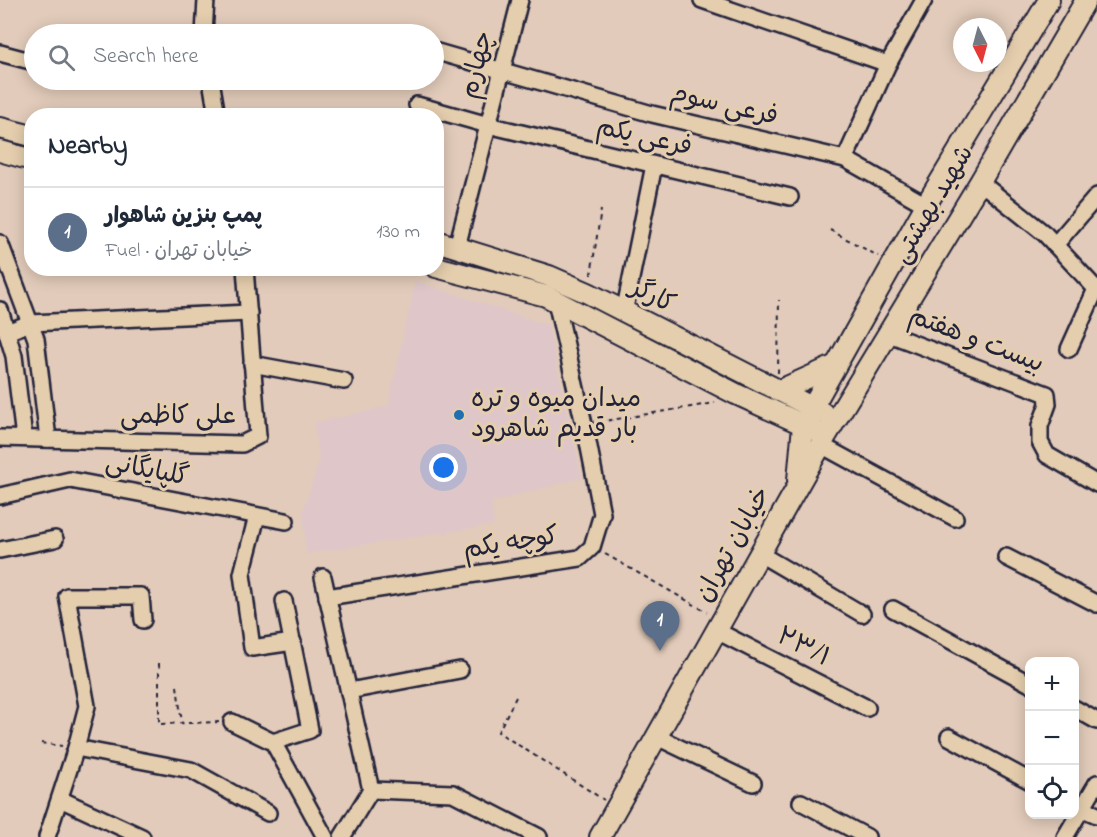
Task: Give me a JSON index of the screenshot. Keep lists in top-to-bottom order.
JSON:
{
  "streets": {
    "main road": ["شهید بهشتی", "کارگر", "خیابان تهران"],
    "street": [
      "چهارم",
      "فرعی سوم",
      "فرعی یکم",
      "بیست و هفتم",
      "علی کاظمی",
      "گلپایگانی",
      "کوچه یکم",
      "۲۳/۱"
    ]
  },
  "crossings": [
    ["چهارم", "فرعی سوم"],
    ["چهارم", "فرعی یکم"],
    ["چهارم", "کارگر"],
    ["فرعی سوم", "شهید بهشتی"],
    ["شهید بهشتی", "کارگر"],
    ["شهید بهشتی", "بیست و هفتم"],
    ["شهید بهشتی", "خیابان تهران"],
    ["کارگر", "کوچه یکم"],
    ["کارگر", "خیابان تهران"],
    ["خیابان تهران", "۲۳/۱"]
  ],
  "places": ["میدان میوه و تره بار قدیم شاهرود"],
  "north": "bottom",
  "page": {
    "search": "Search here",
    "heading": "Nearby",
    "list": [
      {
        "mark": "1",
        "name": "پمپ بنزین شاهوار",
        "note": "Fuel · خیابان تهران",
        "value": "130 m"
      }
    ],
    "pins": "1",
    "map_buttons": ["+", "−"]
  }
}
